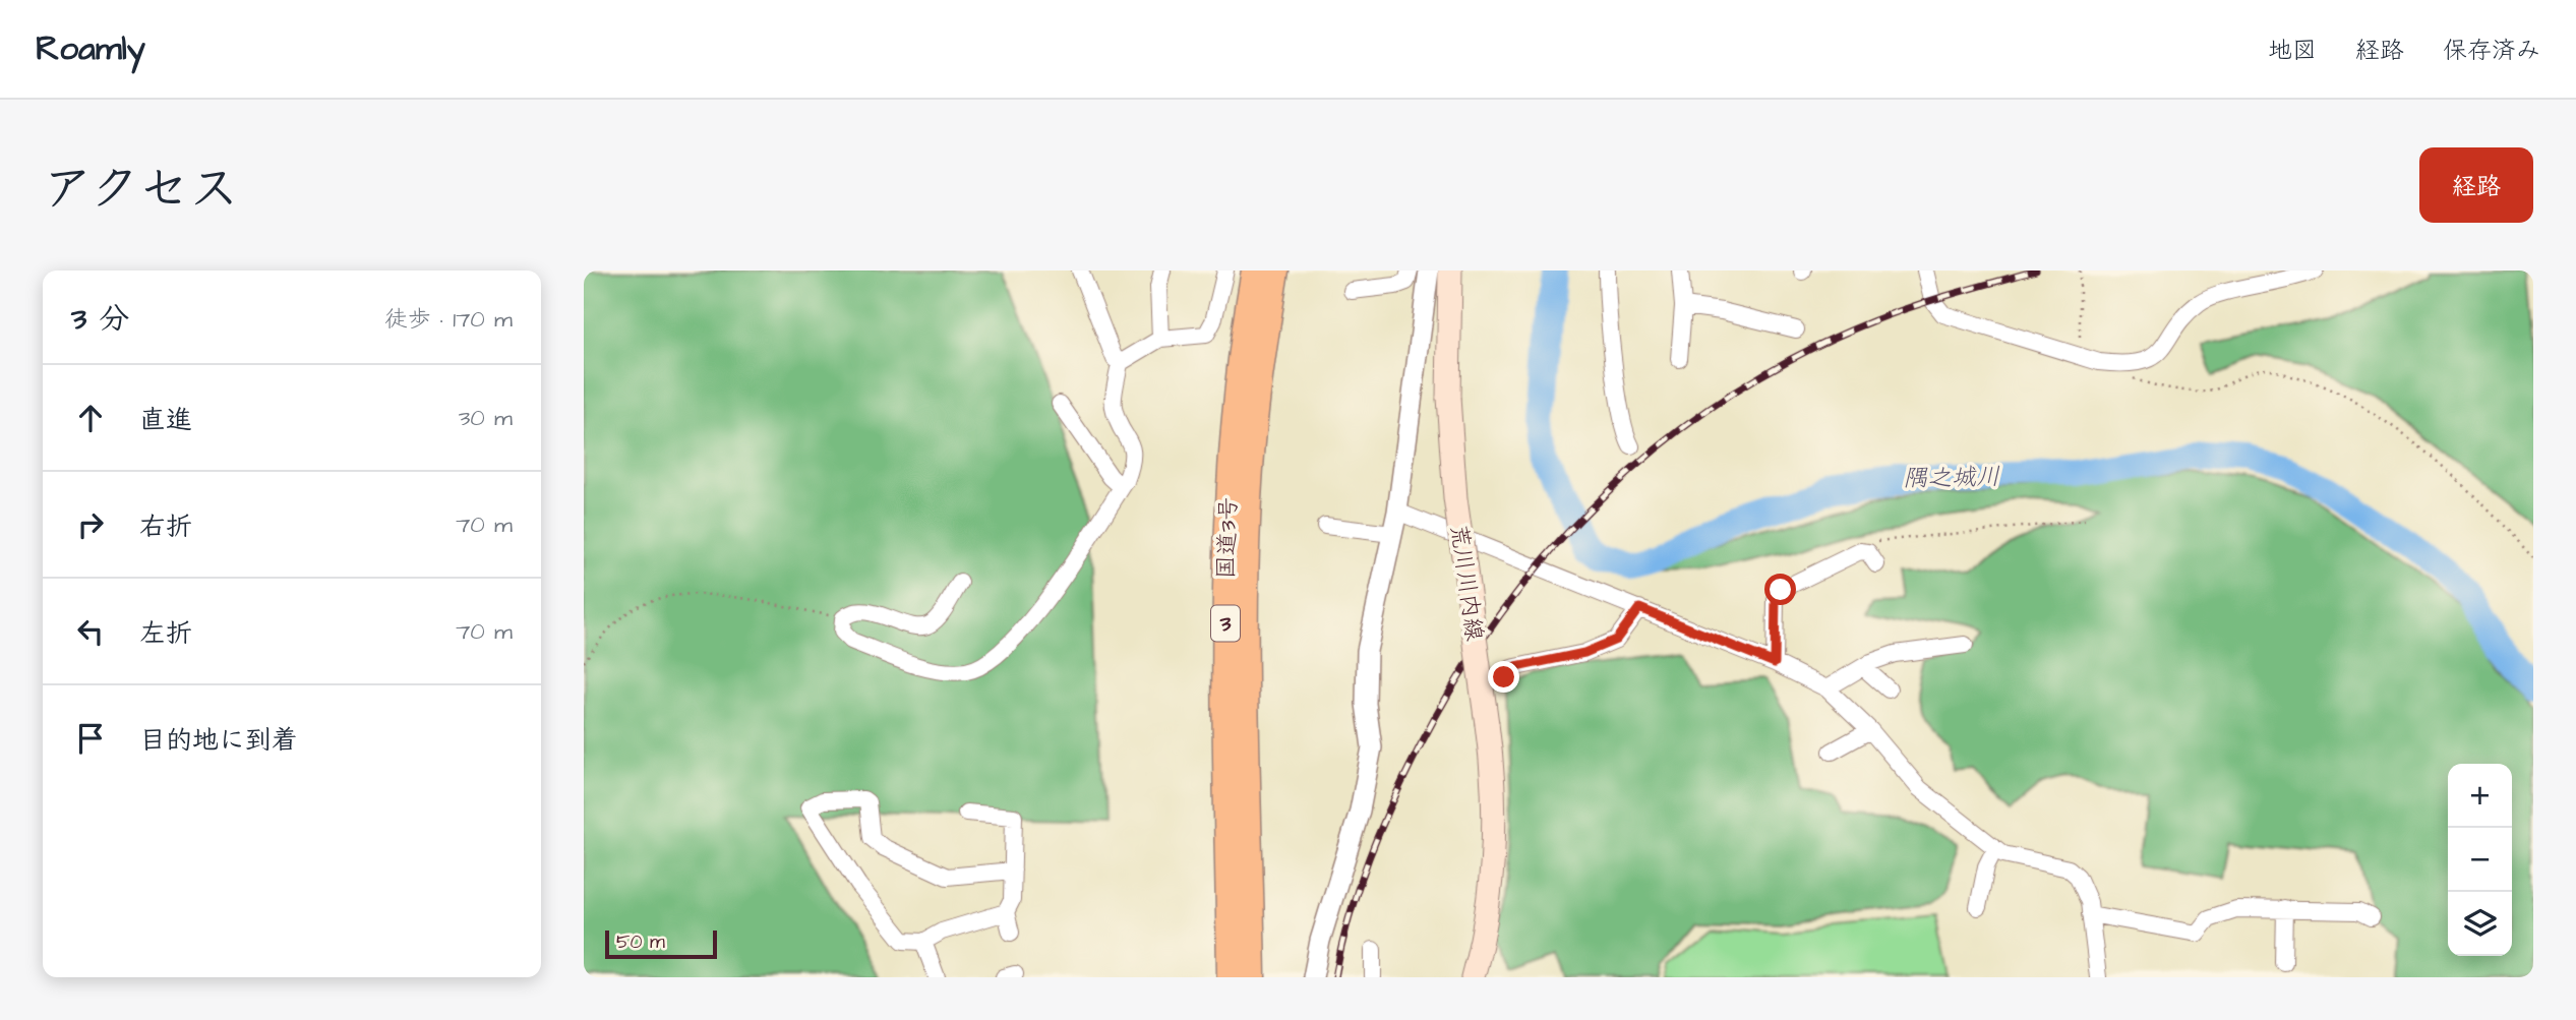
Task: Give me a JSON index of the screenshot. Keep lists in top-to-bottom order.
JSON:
{
  "streets": {
    "highway": ["国道3号", "3"],
    "main road": ["荒川川内線"]
  },
  "water": ["隅之城川"],
  "scale_bar": "50 m",
  "page": {
    "header": "Roamly",
    "nav": ["地図", "経路", "保存済み"],
    "title": "アクセス",
    "buttons": "経路",
    "heading": ["3 分", "徒歩 · 170 m"],
    "list": [
      ["直進", "30 m"],
      ["右折", "70 m"],
      ["左折", "70 m"],
      "目的地に到着"
    ],
    "map_buttons": ["+", "−"],
    "scale": "50 m"
  }
}
